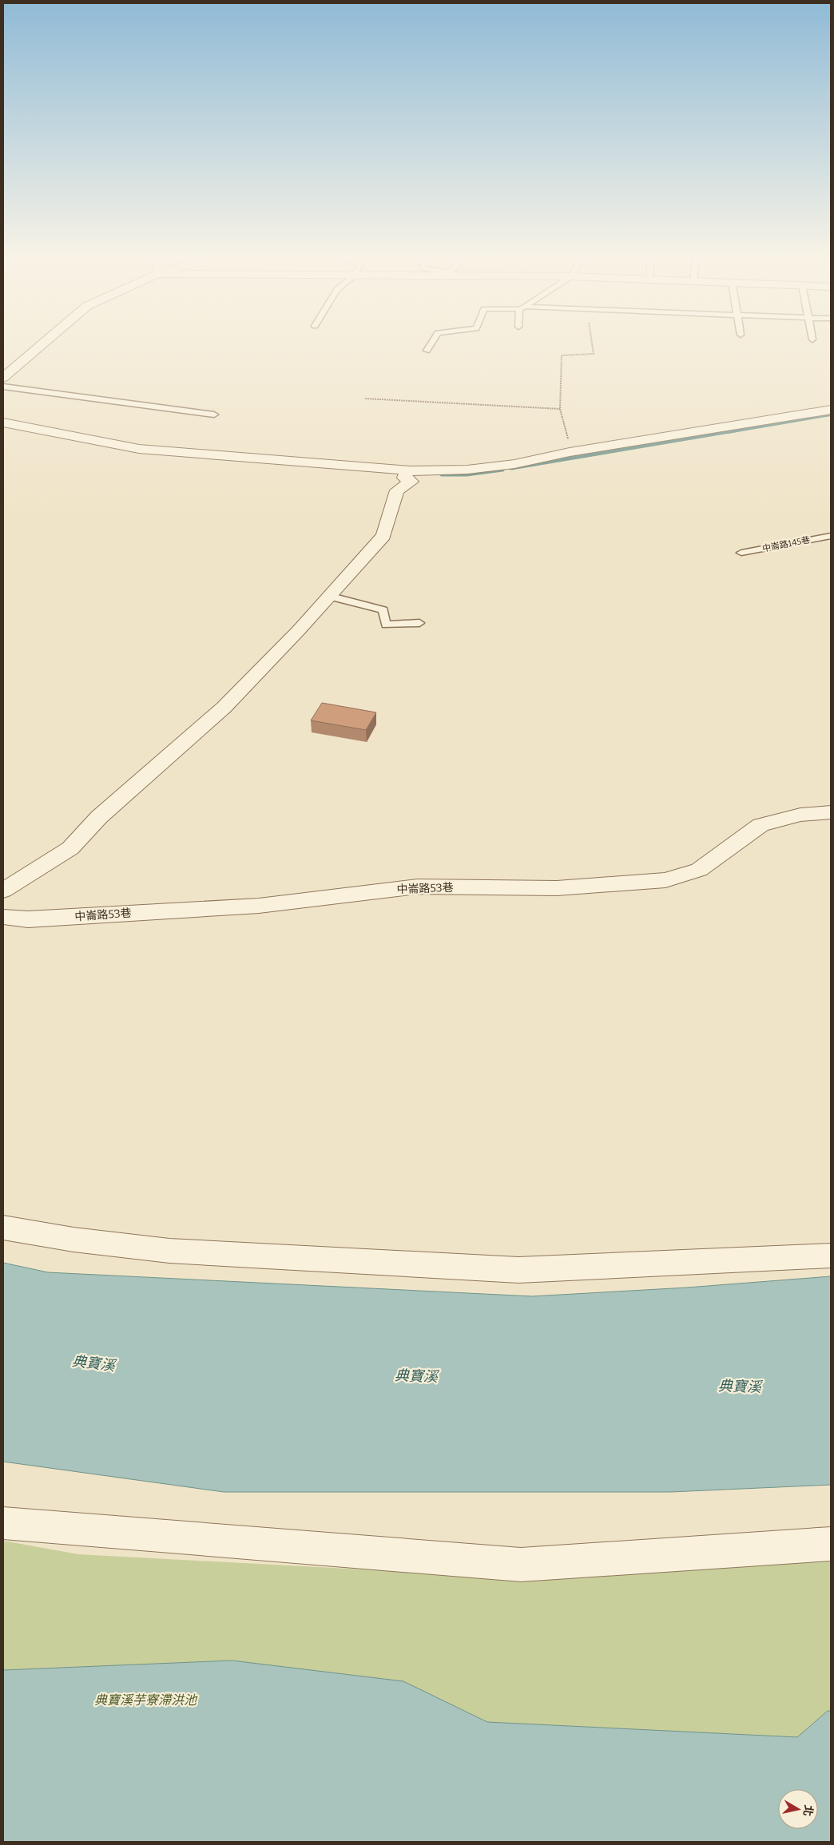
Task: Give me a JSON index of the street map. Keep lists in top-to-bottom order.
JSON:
{
  "streets": {
    "street": ["中崙路53巷"],
    "lane": ["中崙路145巷"]
  },
  "water": ["典寶溪"],
  "parks": ["典寶溪芋寮滯洪池"],
  "north": "right"
}
